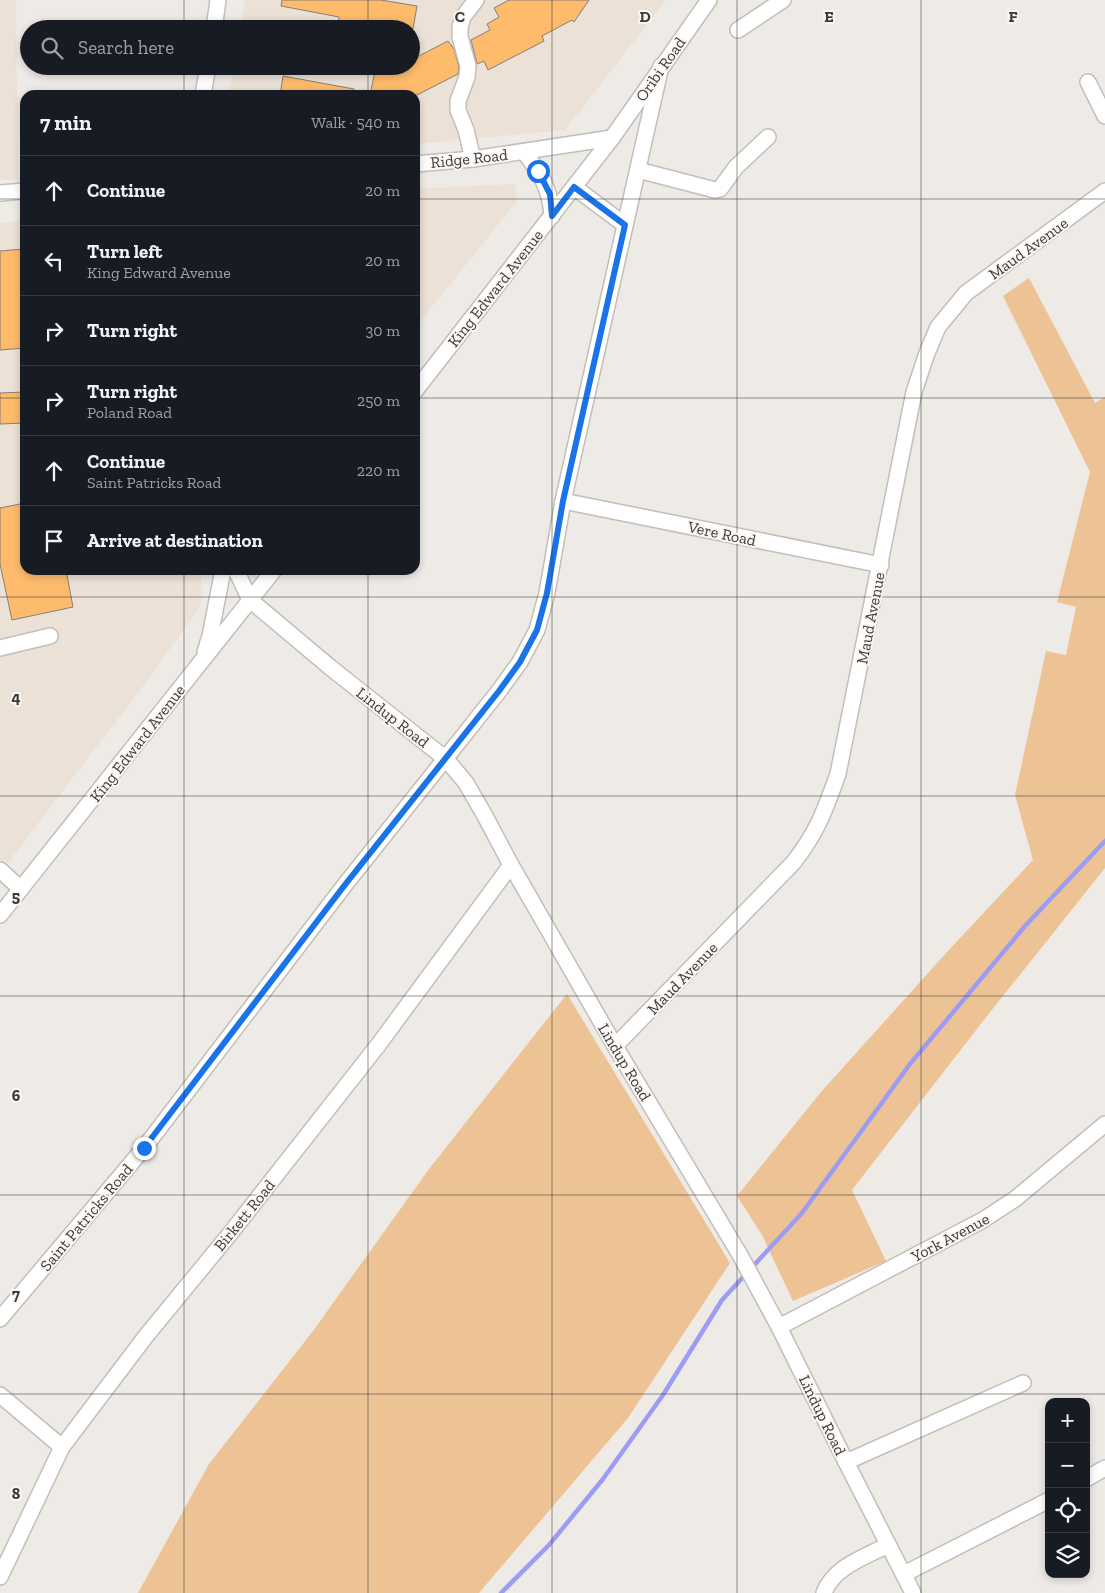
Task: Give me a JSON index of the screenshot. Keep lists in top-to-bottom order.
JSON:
{
  "streets": {
    "street": [
      "Oribi Road",
      "Ridge Road",
      "Maud Avenue",
      "King Edward Avenue",
      "Vere Road",
      "Lindup Road",
      "Birkett Road",
      "Saint Patricks Road",
      "York Avenue"
    ]
  },
  "crossings": [
    ["Oribi Road", "Ridge Road"],
    ["Oribi Road", "King Edward Avenue"],
    ["Oribi Road", "Saint Patricks Road"],
    ["Ridge Road", "King Edward Avenue"],
    ["Maud Avenue", "Vere Road"],
    ["Maud Avenue", "Lindup Road"],
    ["King Edward Avenue", "Lindup Road"],
    ["Vere Road", "Saint Patricks Road"],
    ["Lindup Road", "Birkett Road"],
    ["Lindup Road", "Saint Patricks Road"],
    ["Lindup Road", "York Avenue"]
  ],
  "page": {
    "search": "Search here",
    "heading": ["7 min", "Walk · 540 m"],
    "list": [
      ["Continue", "20 m"],
      ["Turn left", "King Edward Avenue", "20 m"],
      ["Turn right", "30 m"],
      ["Turn right", "Poland Road", "250 m"],
      ["Continue", "Saint Patricks Road", "220 m"],
      "Arrive at destination"
    ],
    "map_buttons": ["+", "−"]
  },
  "grid": {
    "columns": [
      "C",
      "D",
      "E",
      "F"
    ],
    "rows": [
      "4",
      "5",
      "6",
      "7",
      "8"
    ]
  }
}
